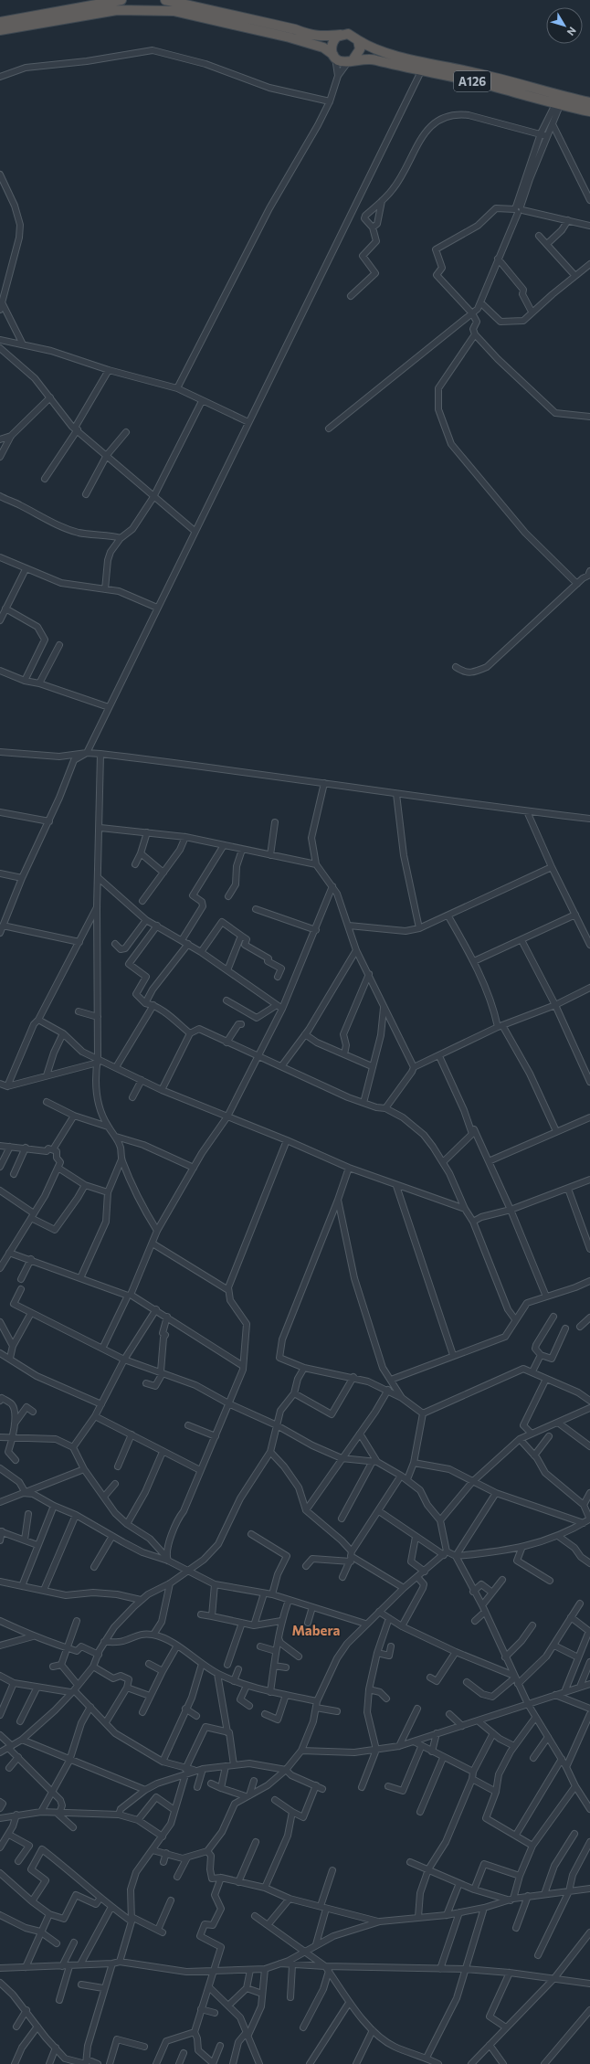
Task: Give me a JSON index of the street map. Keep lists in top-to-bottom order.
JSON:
{
  "streets": {
    "highway": ["A126"]
  },
  "districts": ["Mabera"],
  "north": "bottom right"
}
